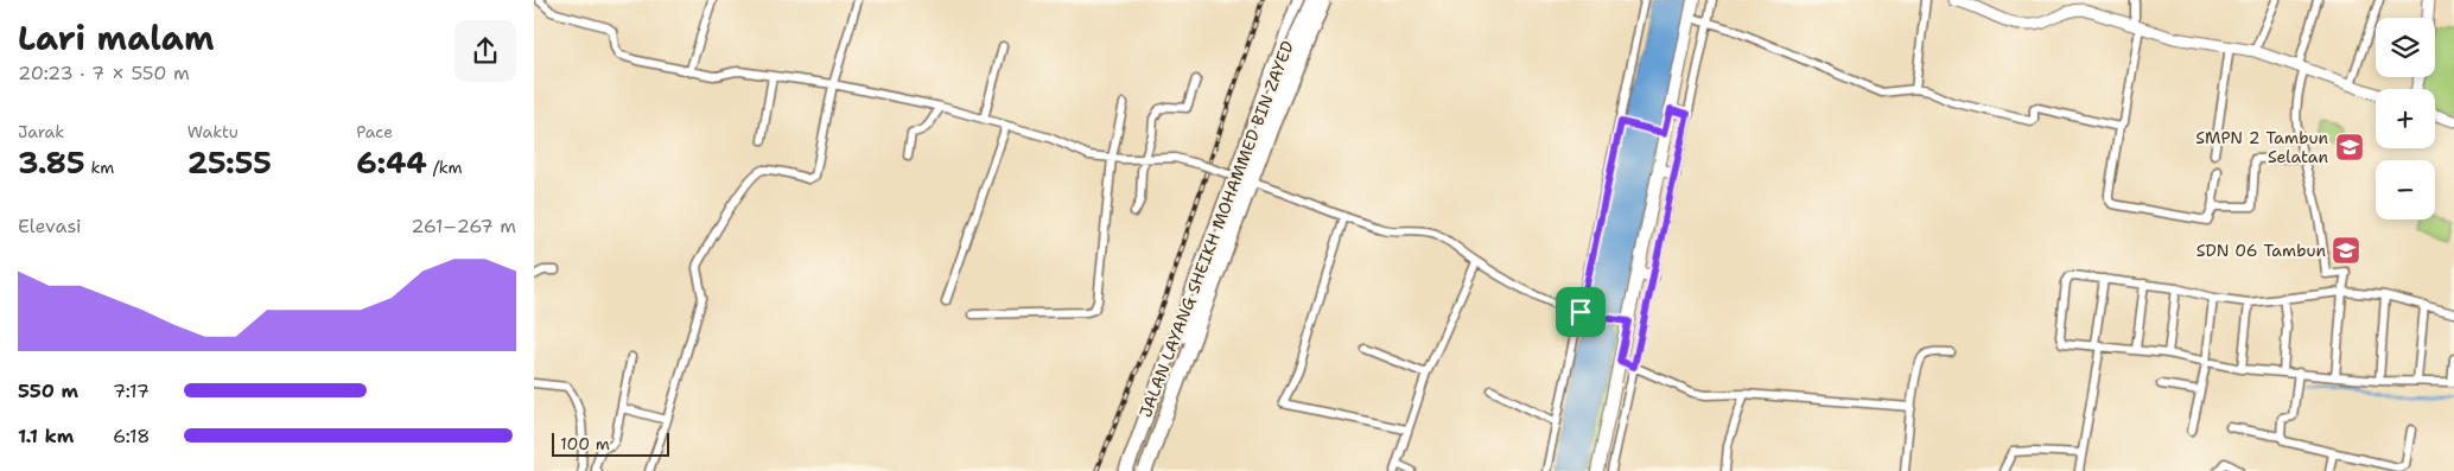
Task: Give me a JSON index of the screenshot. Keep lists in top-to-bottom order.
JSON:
{
  "streets": {
    "highway": ["JALAN LAYANG SHEIKH MOHAMMED BIN ZAYED"]
  },
  "places": {
    "school or university": ["SMPN 2 Tambun Selatan", "SDN 06 Tambun"]
  },
  "scale_bar": "100 m",
  "page": {
    "heading": ["Lari malam", "20:23 · 7 × 550 m"],
    "map_buttons": ["+", "−"],
    "stats": [
      ["Jarak", "3.85 km"],
      ["Waktu", "25:55"],
      ["Pace", "6:44 /km"]
    ],
    "chart": ["Elevasi", "261–267 m"],
    "list": [
      {
        "name": "550 m",
        "note": "7:17"
      },
      {
        "name": "1.1 km",
        "note": "6:18"
      }
    ],
    "scale": "100 m"
  }
}
